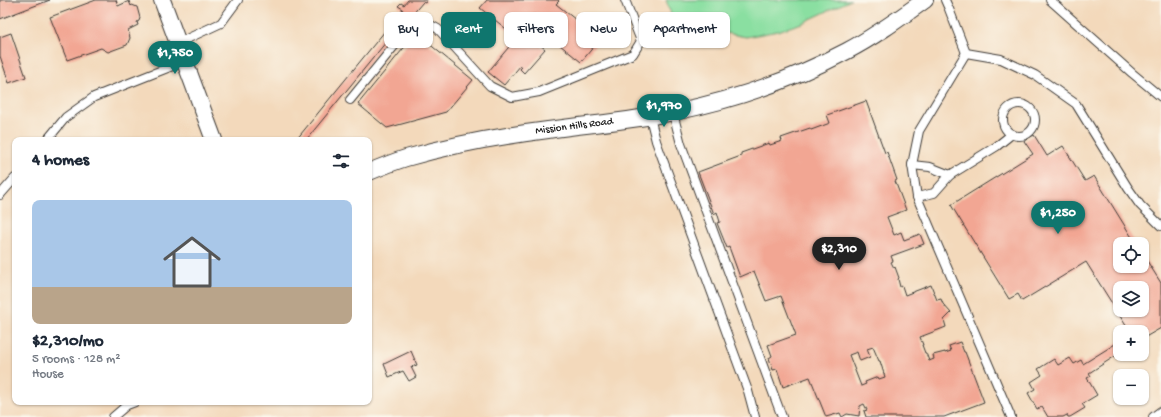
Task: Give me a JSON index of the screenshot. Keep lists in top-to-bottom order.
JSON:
{
  "streets": {
    "street": ["Mission Hills Road"]
  },
  "page": {
    "chip": [
      "Buy",
      "Rent",
      "Filters",
      "New",
      "Apartment"
    ],
    "price": [
      "$1,750",
      "$1,970",
      "$1,250",
      "$2,310"
    ],
    "heading": "4 homes",
    "list": [
      {
        "name": "$2,310/mo",
        "note": "5 rooms · 128 m² · House"
      }
    ],
    "map_buttons": ["+", "−"]
  }
}
